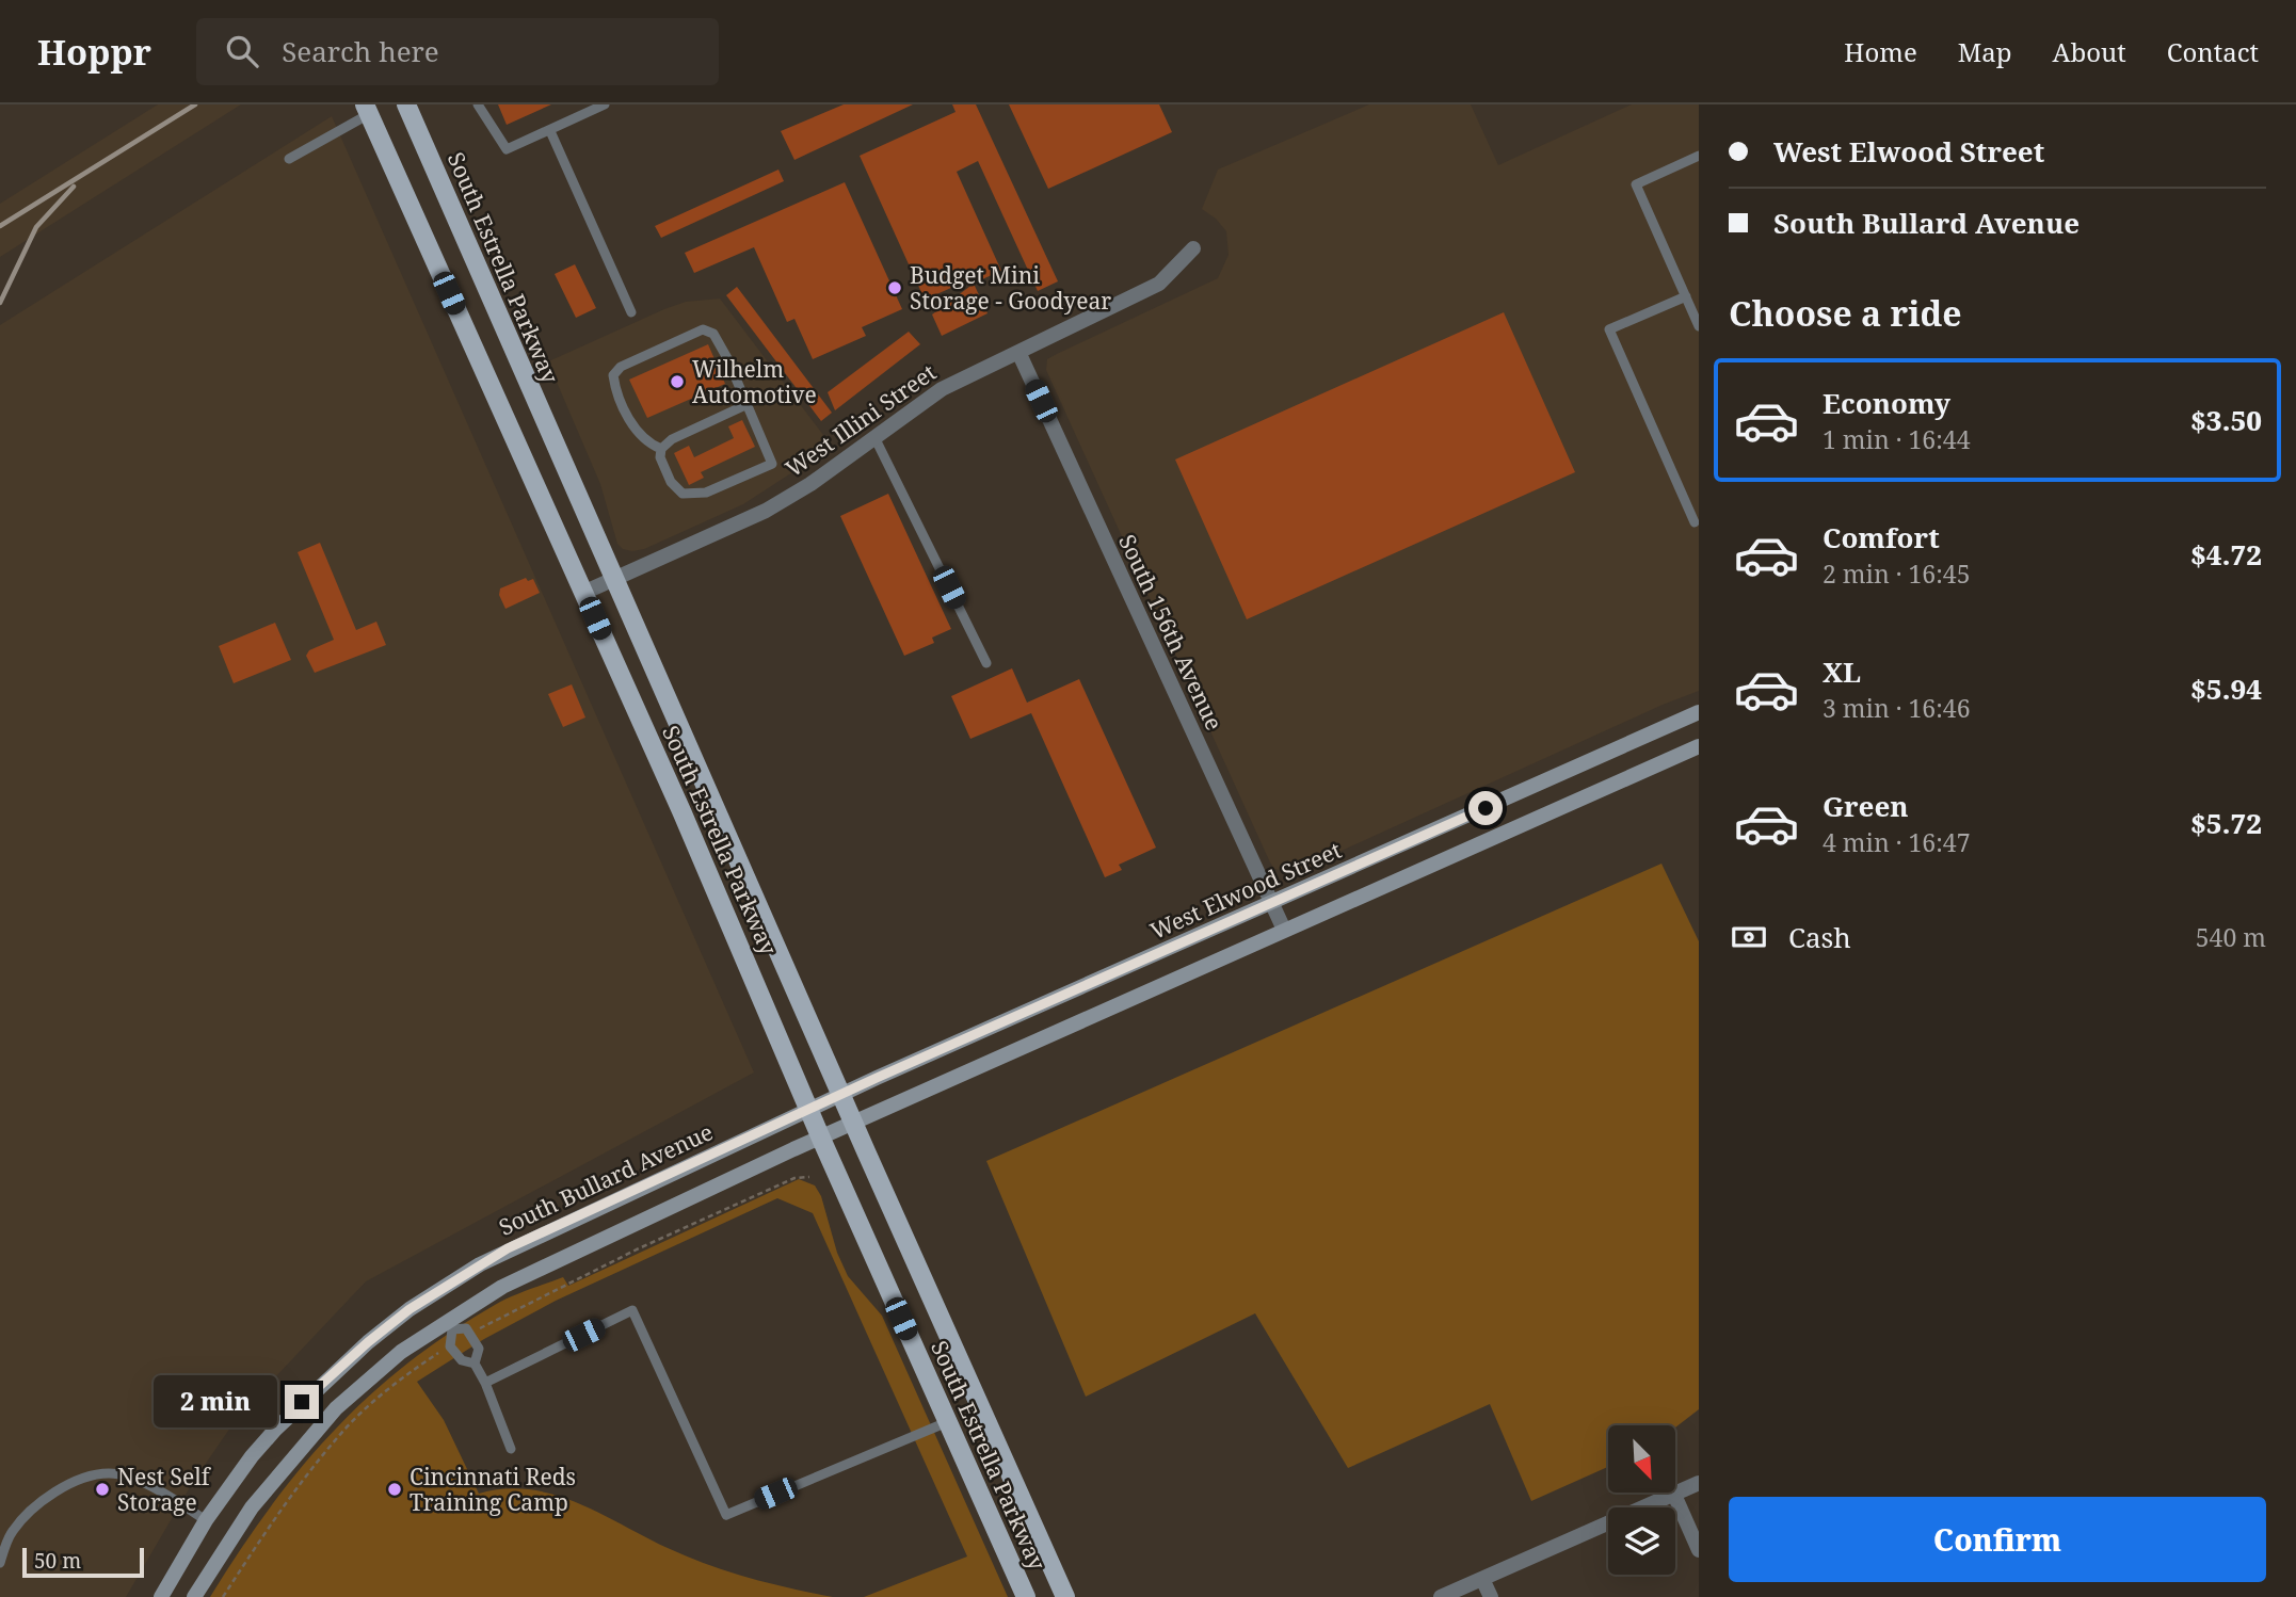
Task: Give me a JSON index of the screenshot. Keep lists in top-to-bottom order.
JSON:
{
  "streets": {
    "main road": ["South Estrella Parkway", "West Elwood Street", "South Bullard Avenue"],
    "street": ["West Illini Street", "South 156th Avenue"]
  },
  "crossings": [
    ["South Estrella Parkway", "West Illini Street"],
    ["South Estrella Parkway", "West Elwood Street"],
    ["South Estrella Parkway", "South Bullard Avenue"],
    ["West Illini Street", "South 156th Avenue"],
    ["South 156th Avenue", "West Elwood Street"],
    ["West Elwood Street", "South Bullard Avenue"]
  ],
  "places": [
    "Budget Mini Storage - Goodyear",
    "Wilhelm Automotive",
    "Nest Self Storage",
    "Cincinnati Reds Training Camp"
  ],
  "scale_bar": "50 m",
  "north": "bottom right",
  "page": {
    "header": "Hoppr",
    "search": "Search here",
    "nav": [
      "Home",
      "Map",
      "About",
      "Contact"
    ],
    "banner": ["West Elwood Street", "South Bullard Avenue"],
    "heading": "Choose a ride",
    "list": [
      {
        "name": "Economy",
        "note": "1 min · 16:44",
        "value": "$3.50"
      },
      {
        "name": "Comfort",
        "note": "2 min · 16:45",
        "value": "$4.72"
      },
      {
        "name": "XL",
        "note": "3 min · 16:46",
        "value": "$5.94"
      },
      {
        "name": "Green",
        "note": "4 min · 16:47",
        "value": "$5.72"
      }
    ],
    "pay": ["Cash", "540 m"],
    "bubble": "2 min",
    "buttons": "Confirm",
    "scale": "50 m"
  }
}
